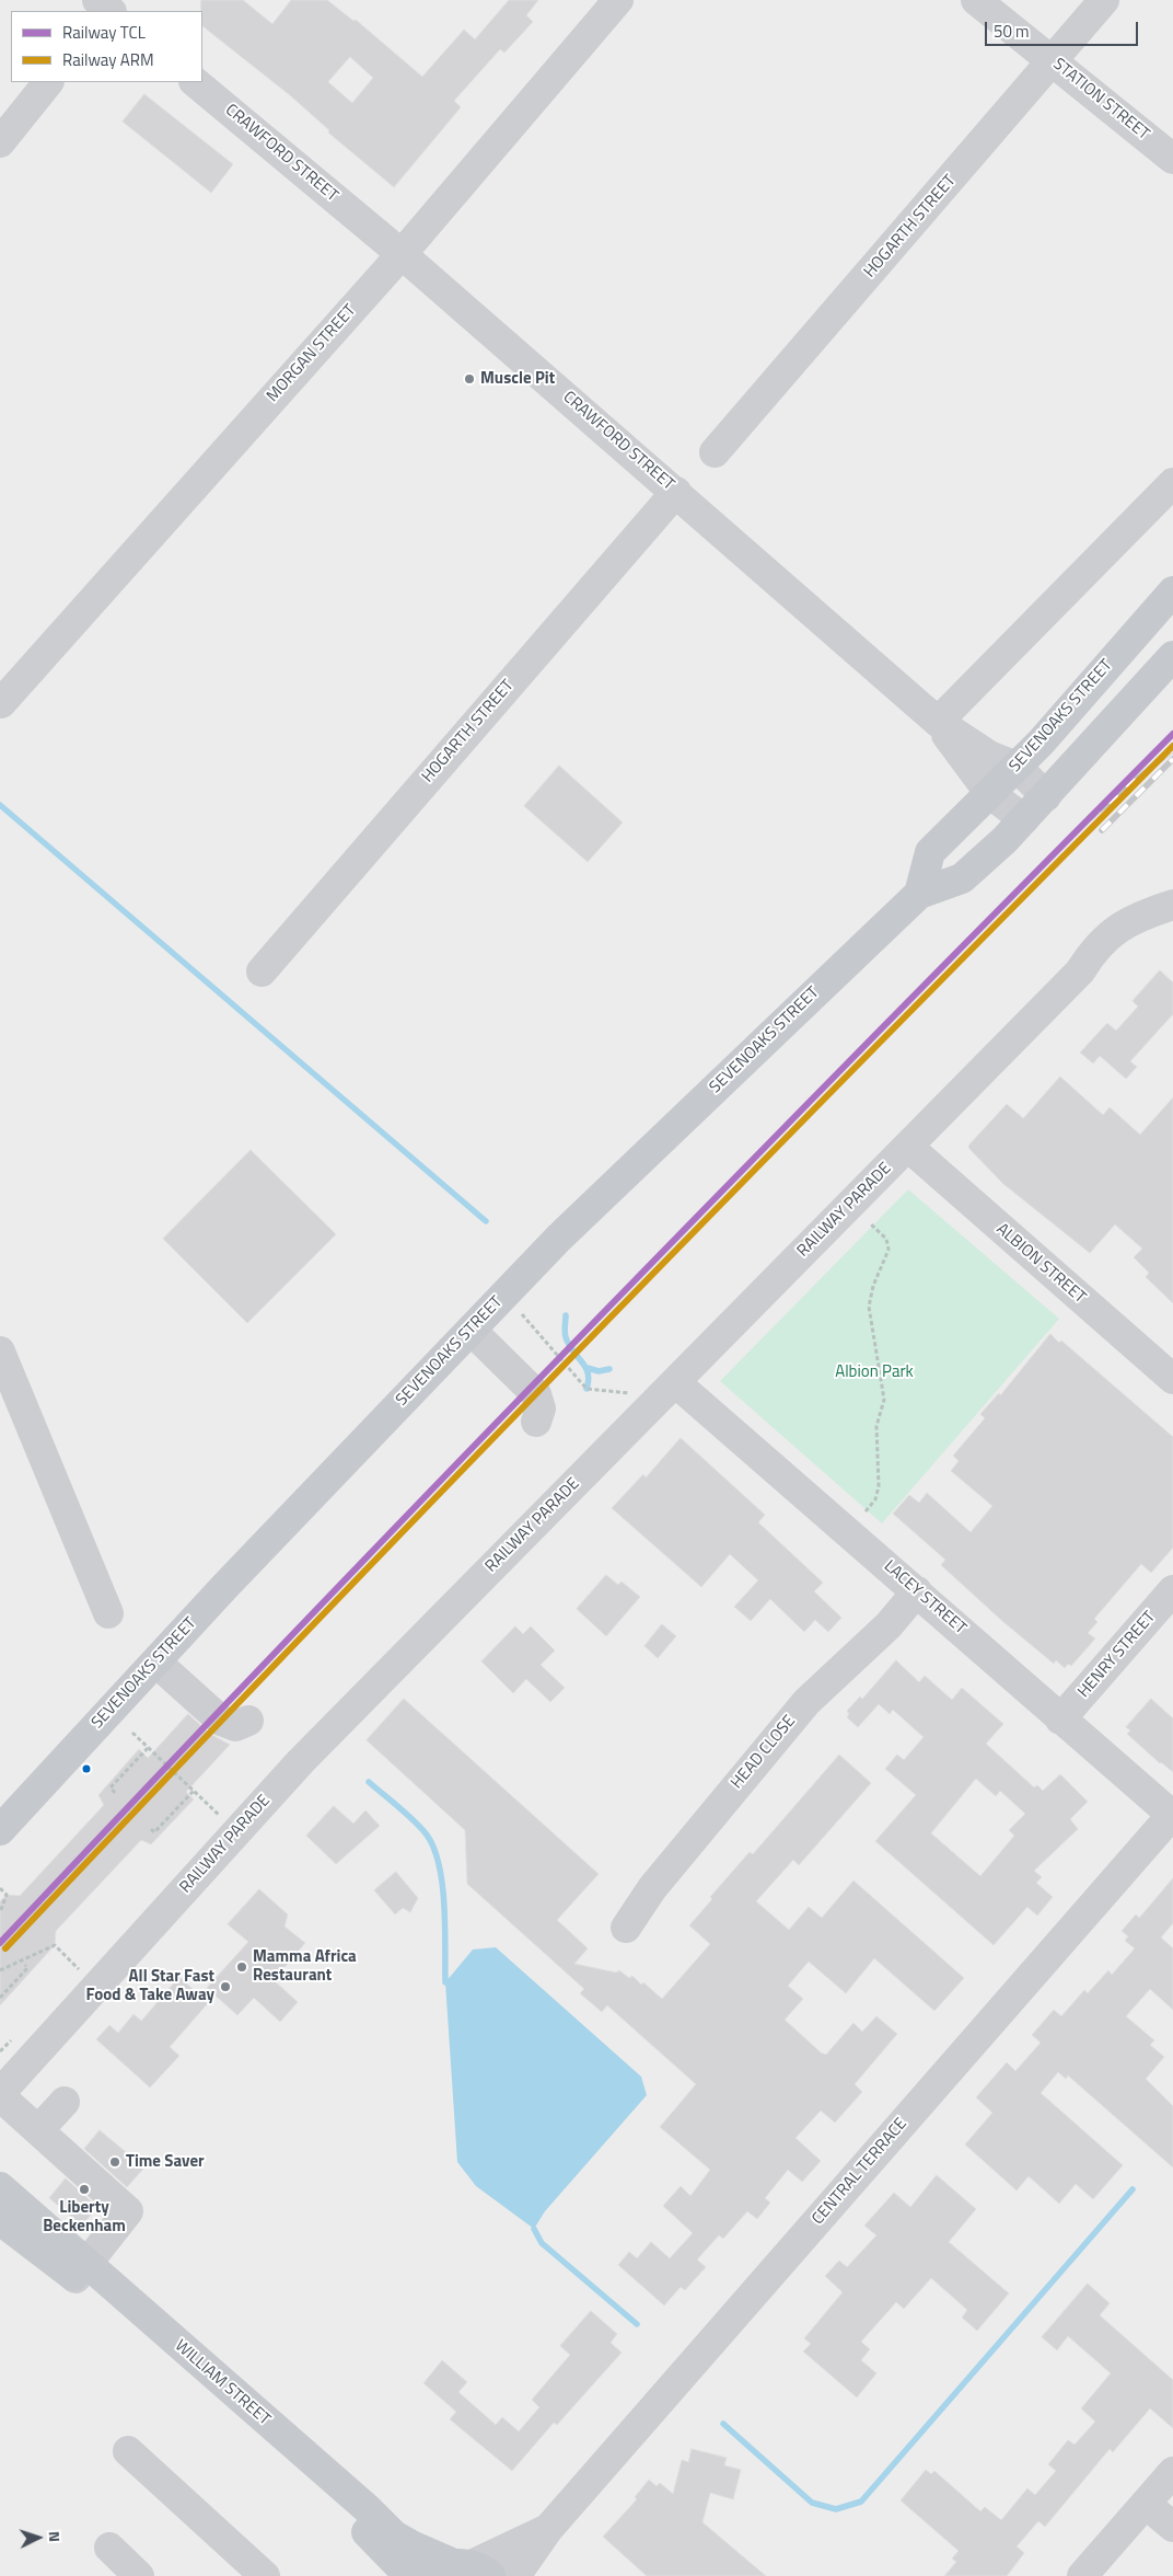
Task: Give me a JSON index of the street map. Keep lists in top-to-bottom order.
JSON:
{
  "streets": {
    "main road": ["SEVENOAKS STREET", "WILLIAM STREET"],
    "street": [
      "STATION STREET",
      "CRAWFORD STREET",
      "HOGARTH STREET",
      "MORGAN STREET",
      "RAILWAY PARADE",
      "ALBION STREET",
      "LACEY STREET",
      "HENRY STREET",
      "HEAD CLOSE",
      "CENTRAL TERRACE"
    ]
  },
  "crossings": [
    ["STATION STREET", "HOGARTH STREET"],
    ["CRAWFORD STREET", "HOGARTH STREET"],
    ["CRAWFORD STREET", "MORGAN STREET"],
    ["CRAWFORD STREET", "SEVENOAKS STREET"],
    ["RAILWAY PARADE", "ALBION STREET"],
    ["RAILWAY PARADE", "LACEY STREET"],
    ["LACEY STREET", "HENRY STREET"],
    ["LACEY STREET", "HEAD CLOSE"],
    ["LACEY STREET", "CENTRAL TERRACE"],
    ["CENTRAL TERRACE", "WILLIAM STREET"]
  ],
  "parks": ["Albion Park"],
  "places": [
    "Muscle Pit",
    "Mamma Africa Restaurant",
    "All Star Fast Food & Take Away",
    "Time Saver",
    "Liberty Beckenham"
  ],
  "lines": ["rail line TCL", "rail line ARM"],
  "legend": ["Railway TCL", "Railway ARM"],
  "scale_bar": "50 m",
  "north": "right"
}
